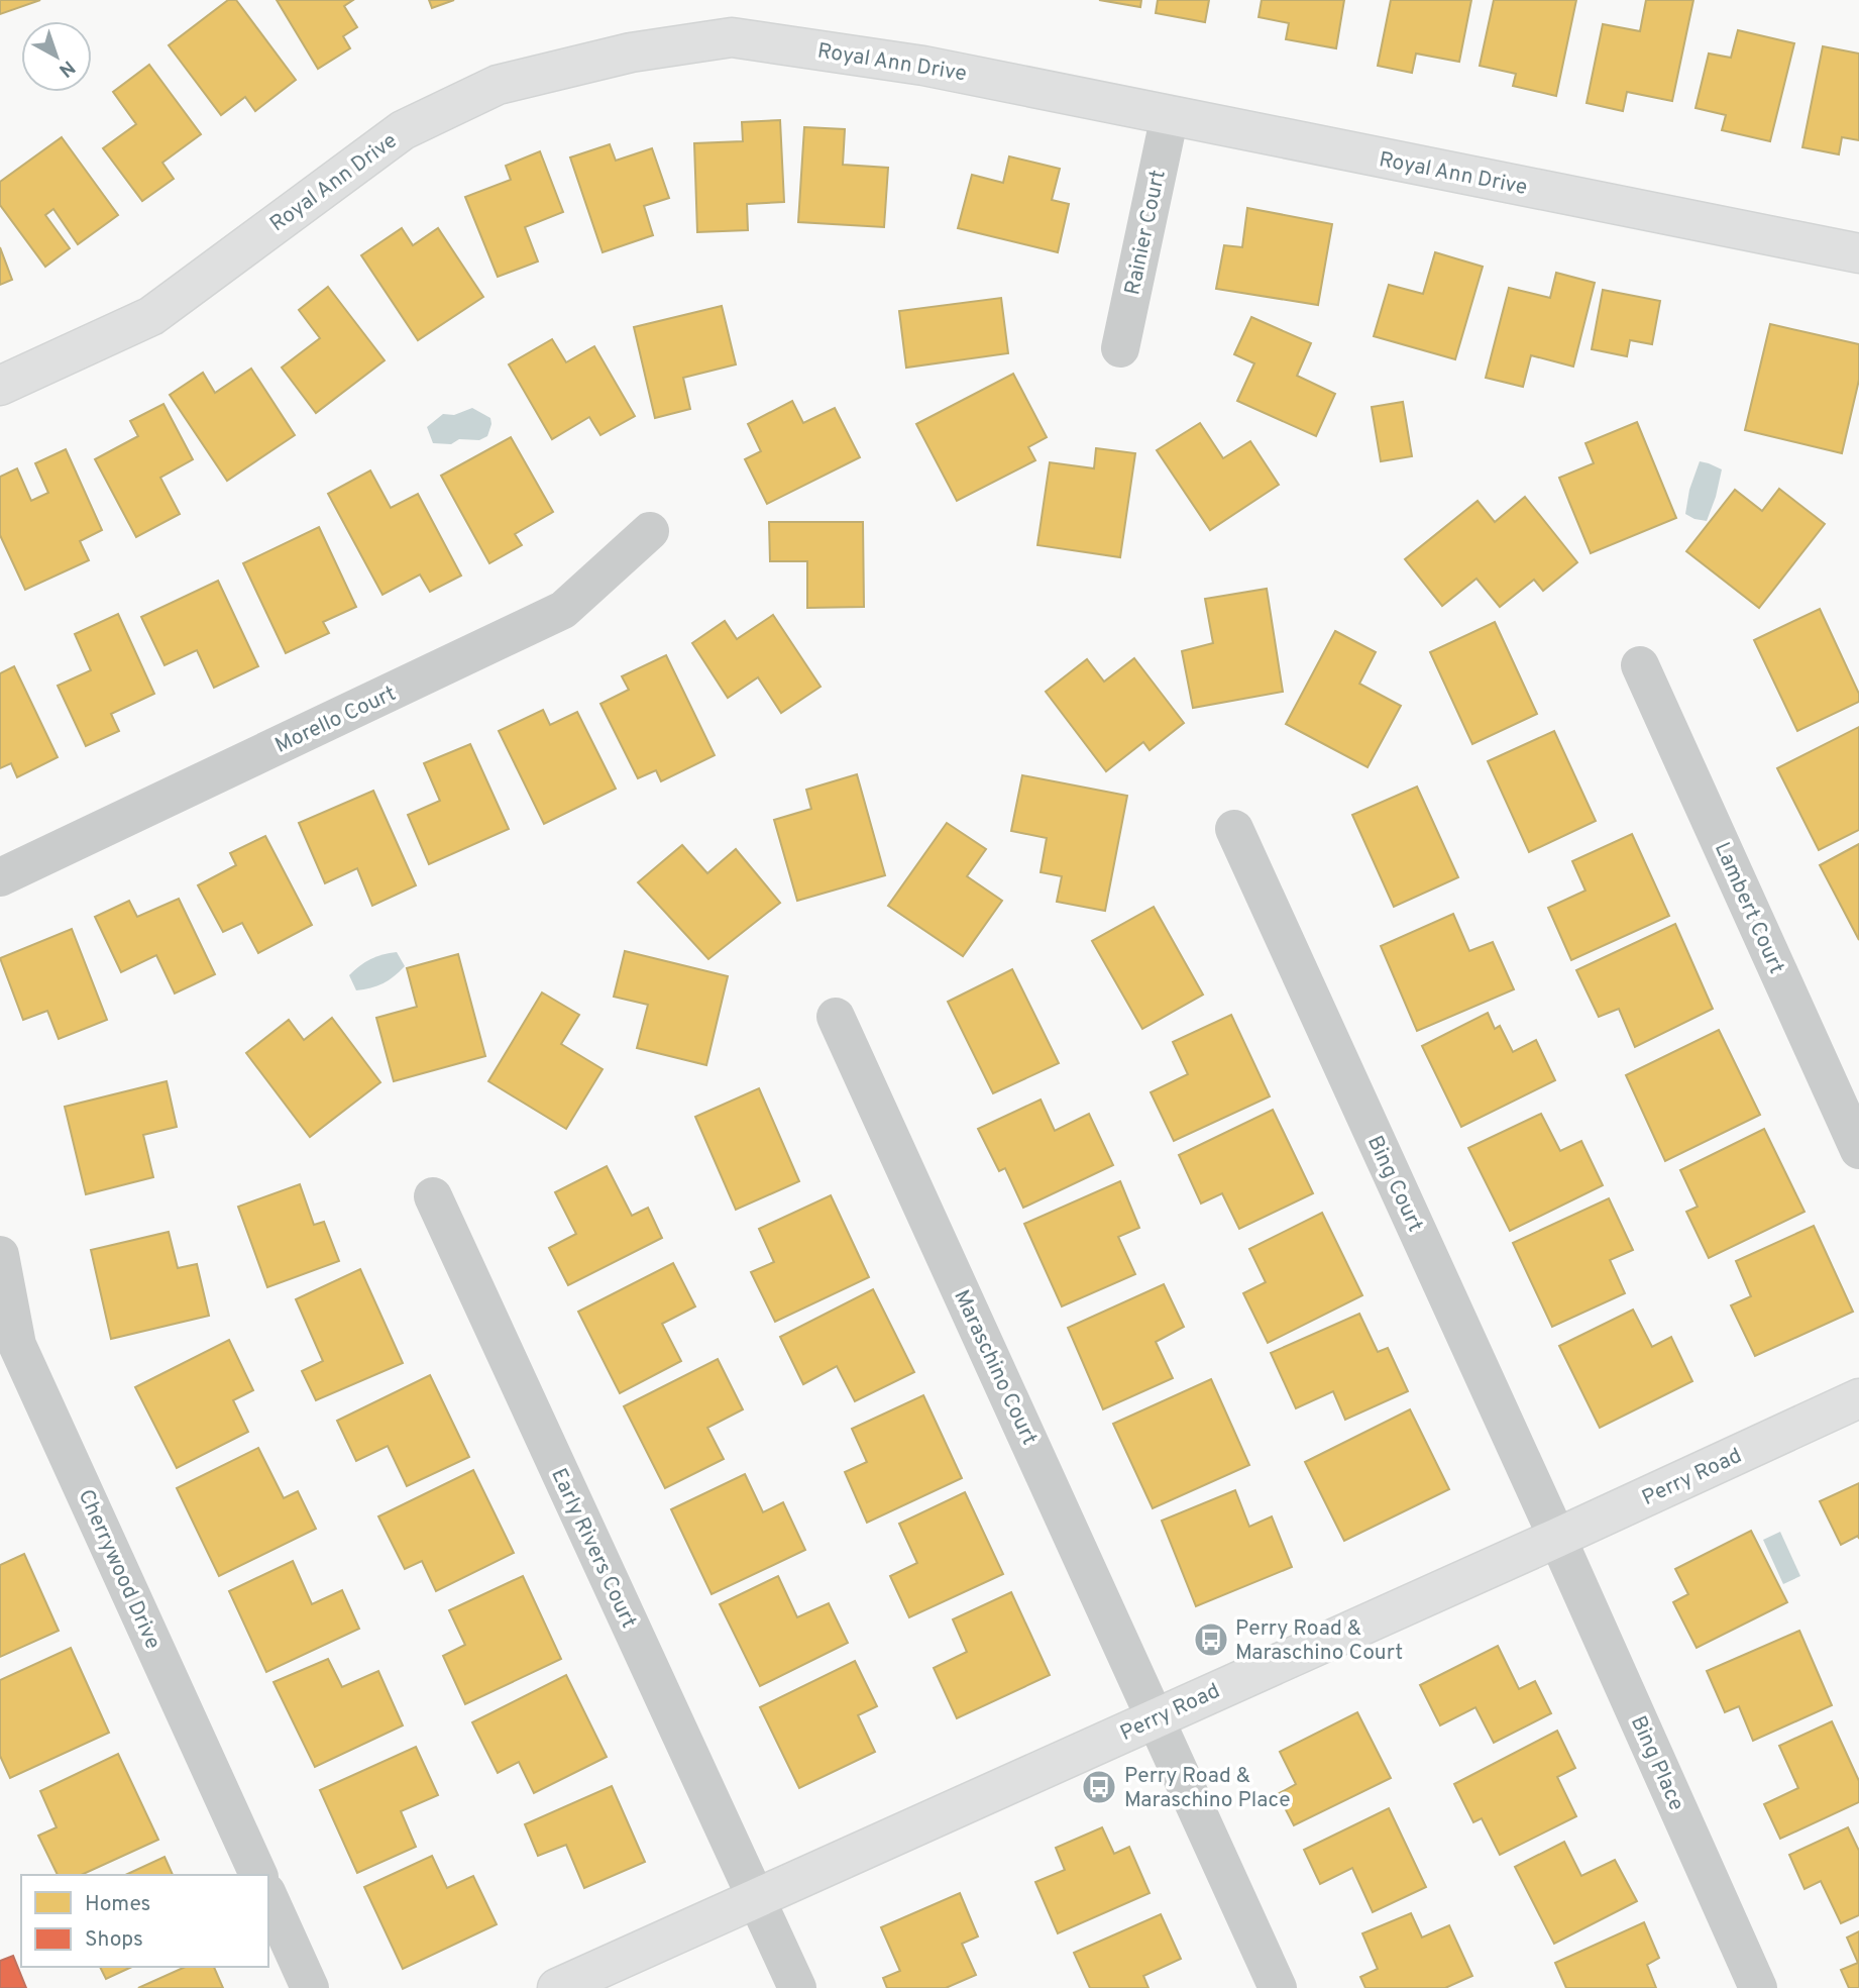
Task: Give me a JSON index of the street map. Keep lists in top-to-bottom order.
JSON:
{
  "streets": {
    "street": [
      "Royal Ann Drive",
      "Rainier Court",
      "Morello Court",
      "Lambert Court",
      "Bing Court",
      "Maraschino Court",
      "Perry Road",
      "Early Rivers Court",
      "Cherrywood Drive",
      "Bing Place"
    ]
  },
  "crossings": [
    ["Royal Ann Drive", "Rainier Court"],
    ["Bing Court", "Perry Road"],
    ["Bing Court", "Bing Place"],
    ["Maraschino Court", "Perry Road"],
    ["Perry Road", "Early Rivers Court"],
    ["Perry Road", "Bing Place"]
  ],
  "places": {
    "bus stop": ["Perry Road & Maraschino Court", "Perry Road & Maraschino Place"]
  },
  "legend": ["Homes", "Shops"],
  "north": "bottom right"
}
